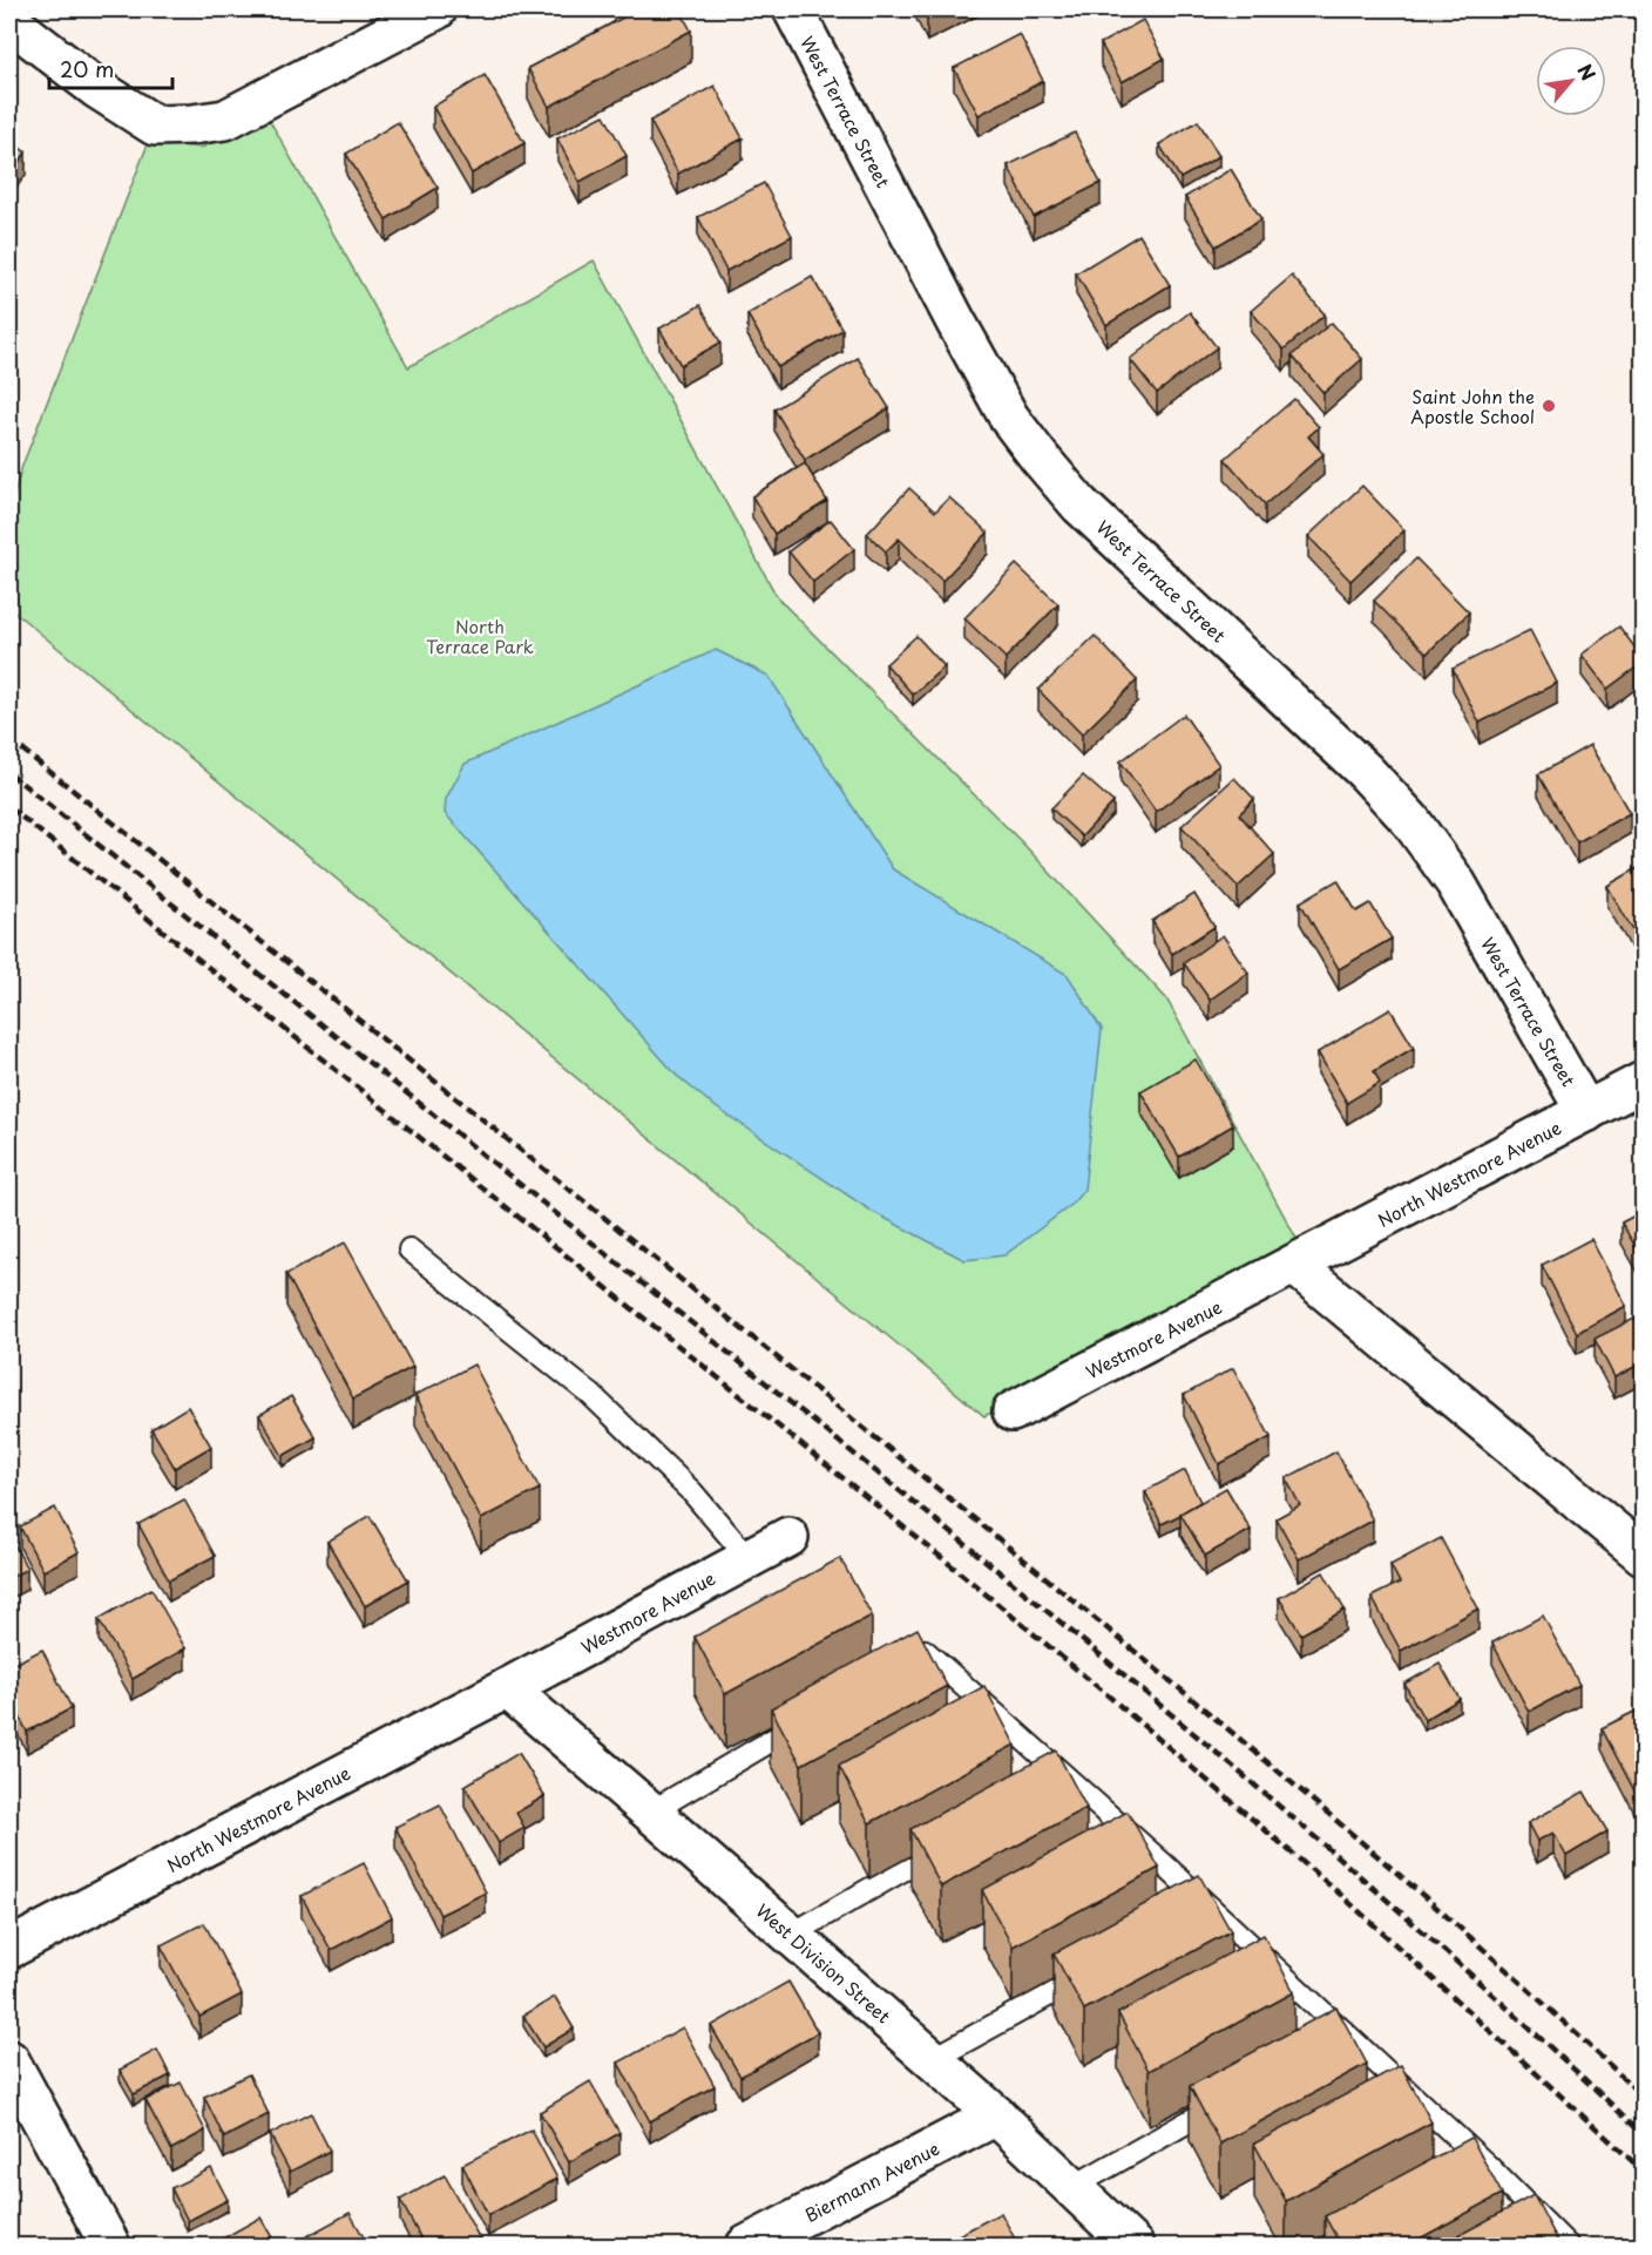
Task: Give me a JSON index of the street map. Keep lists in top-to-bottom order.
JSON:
{
  "streets": {
    "street": [
      "West Terrace Street",
      "North Westmore Avenue",
      "Westmore Avenue",
      "West Division Street",
      "Biermann Avenue"
    ]
  },
  "crossings": [
    ["West Terrace Street", "North Westmore Avenue"],
    ["North Westmore Avenue", "Westmore Avenue"],
    ["North Westmore Avenue", "West Division Street"],
    ["Westmore Avenue", "West Division Street"],
    ["West Division Street", "Biermann Avenue"]
  ],
  "parks": ["North Terrace Park"],
  "places": ["Saint John the Apostle School"],
  "scale_bar": "20 m",
  "north": "top right"
}
